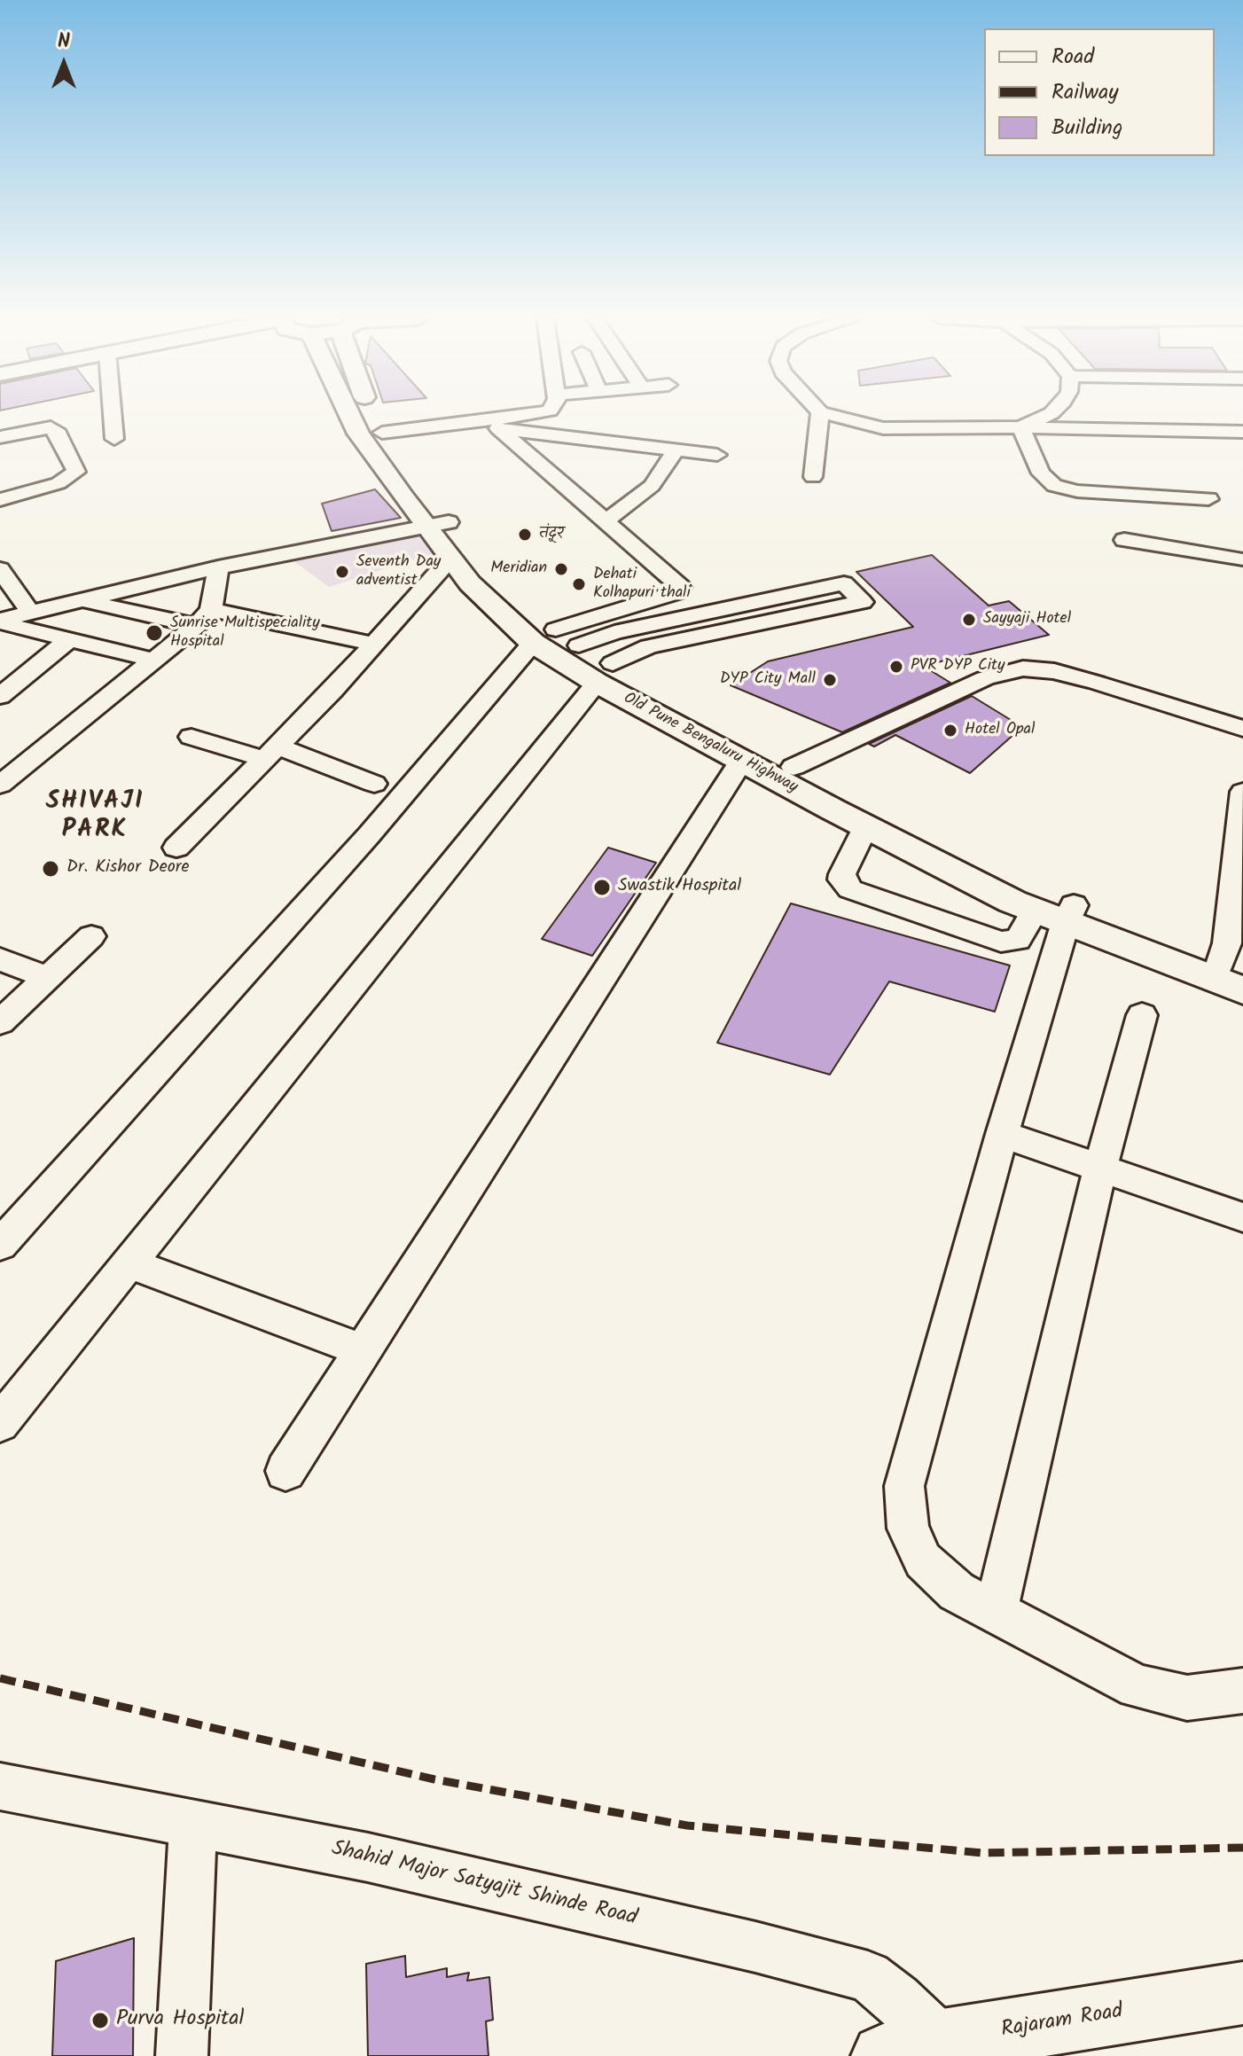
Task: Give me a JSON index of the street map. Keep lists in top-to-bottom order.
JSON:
{
  "streets": {
    "main road": ["Old Pune Bengaluru Highway", "Rajaram Road"],
    "street": ["Shahid Major Satyajit Shinde Road"]
  },
  "crossings": [
    ["Shahid Major Satyajit Shinde Road", "Rajaram Road"]
  ],
  "districts": ["SHIVAJI PARK"],
  "places": [
    "तंदूर",
    "Meridian",
    "Seventh Day adventist",
    "Dehati Kolhapuri thali",
    "Sayyaji Hotel",
    "Sunrise Multispeciality Hospital",
    "PVR DYP City",
    "DYP City Mall",
    "Hotel Opal",
    "Dr. Kishor Deore",
    "Swastik Hospital",
    "Purva Hospital"
  ],
  "legend": ["Road", "Railway", "Building"],
  "north": "top"
}
